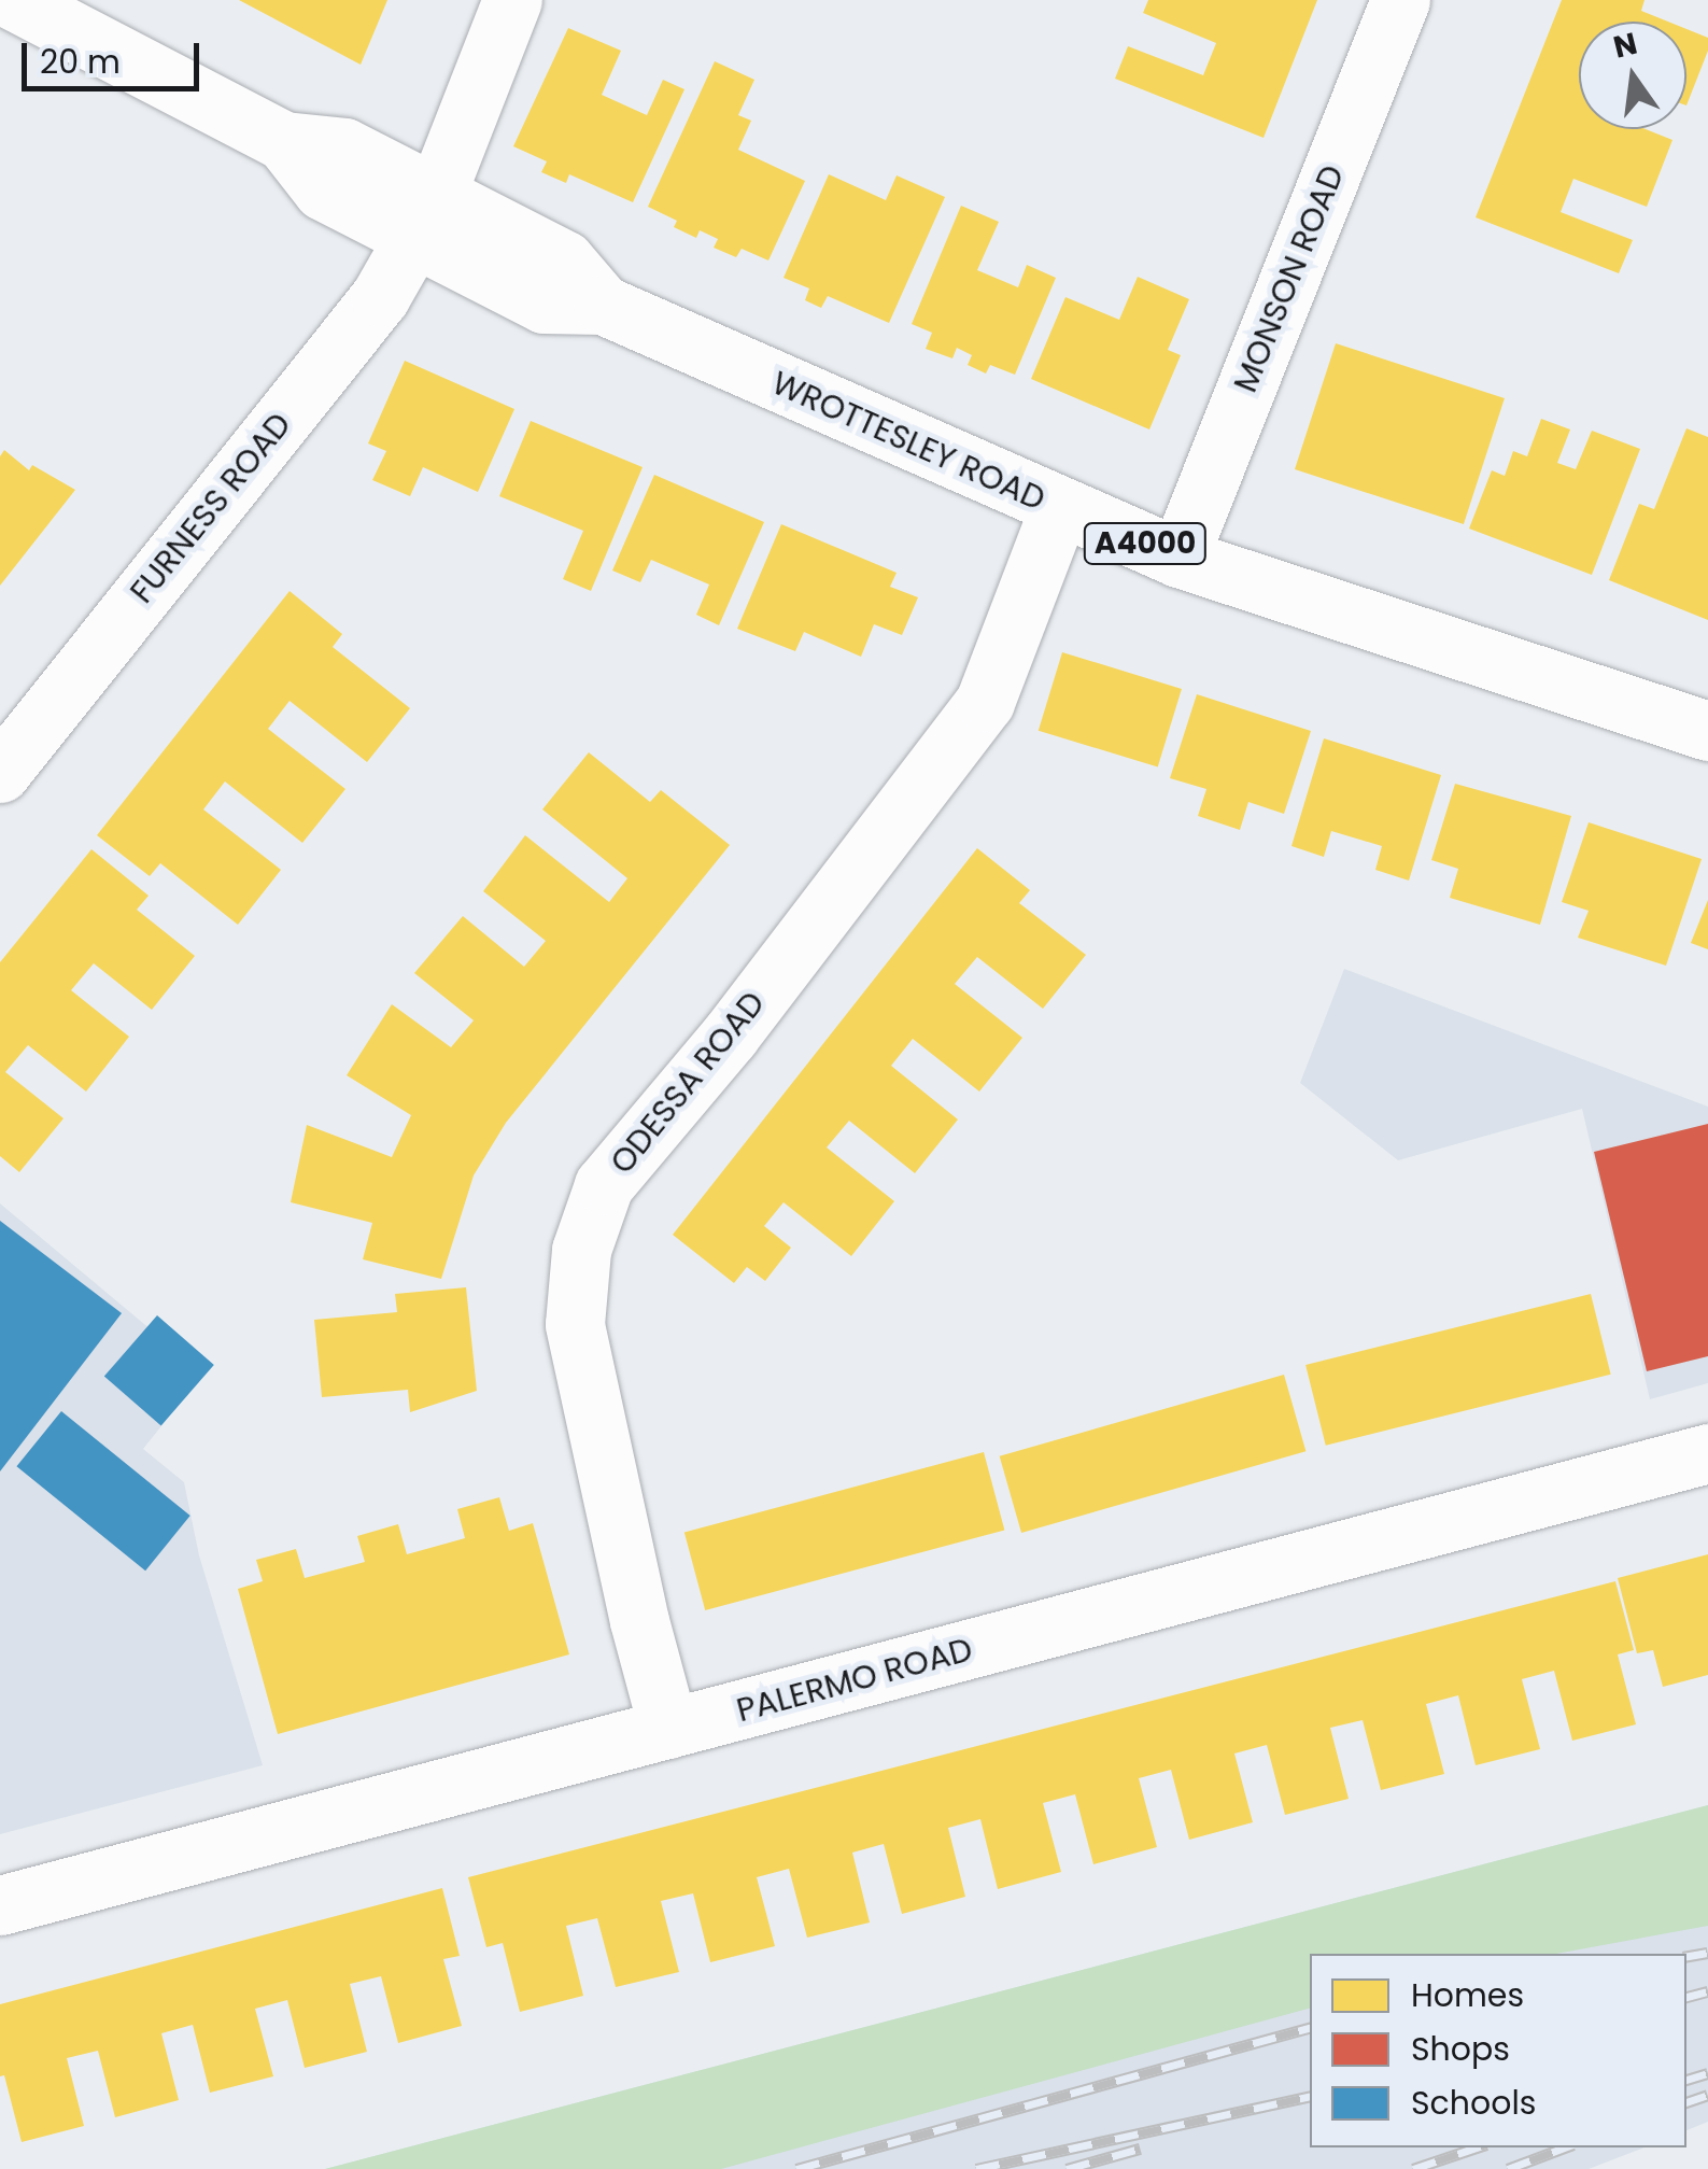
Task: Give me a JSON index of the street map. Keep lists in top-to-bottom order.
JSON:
{
  "streets": {
    "street": [
      "MONSON ROAD",
      "WROTTESLEY ROAD",
      "FURNESS ROAD",
      "A4000",
      "ODESSA ROAD",
      "PALERMO ROAD"
    ]
  },
  "crossings": [
    ["MONSON ROAD", "WROTTESLEY ROAD"],
    ["WROTTESLEY ROAD", "FURNESS ROAD"],
    ["WROTTESLEY ROAD", "ODESSA ROAD"],
    ["ODESSA ROAD", "PALERMO ROAD"]
  ],
  "legend": ["Homes", "Shops", "Schools"],
  "scale_bar": "20 m",
  "north": "top"
}
